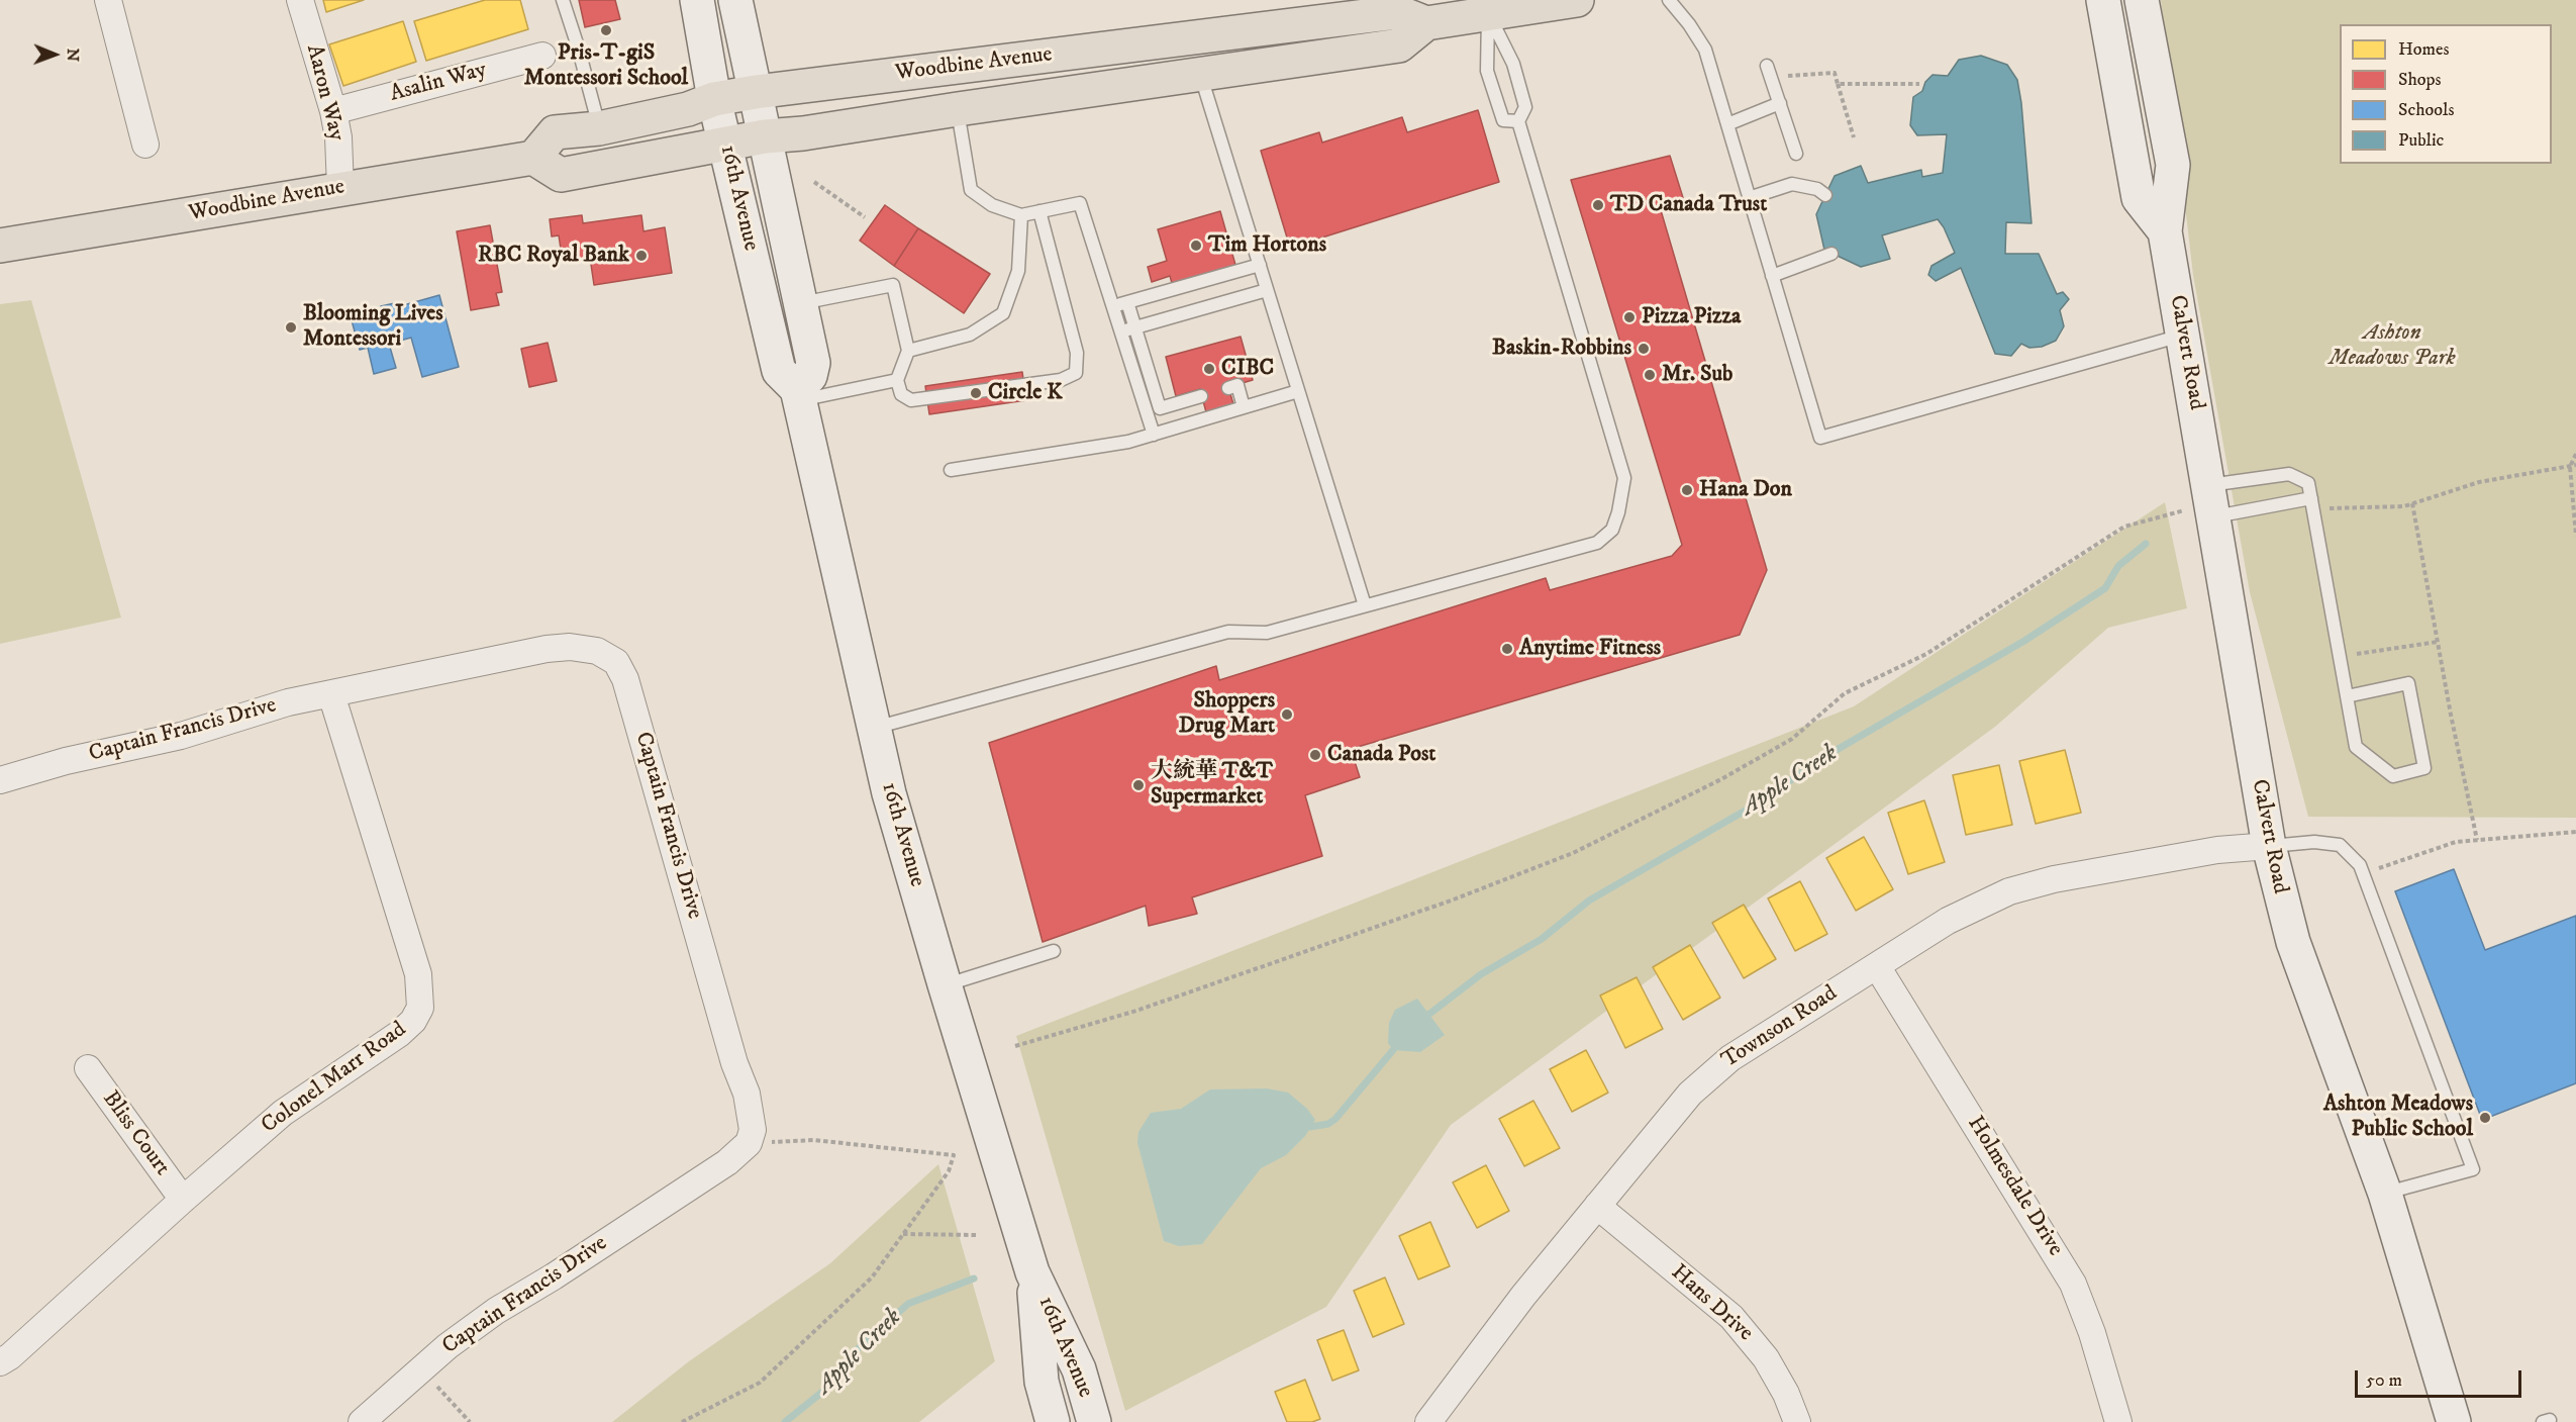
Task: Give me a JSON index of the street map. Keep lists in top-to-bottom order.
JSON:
{
  "streets": {
    "main road": ["Woodbine Avenue", "16th Avenue", "Calvert Road"],
    "street": [
      "Asalin Way",
      "Aaron Way",
      "Captain Francis Drive",
      "Townson Road",
      "Colonel Marr Road",
      "Bliss Court",
      "Holmesdale Drive",
      "Hans Drive"
    ]
  },
  "crossings": [
    ["Woodbine Avenue", "Aaron Way"],
    ["Woodbine Avenue", "16th Avenue"],
    ["Asalin Way", "Aaron Way"],
    ["Calvert Road", "Townson Road"],
    ["Captain Francis Drive", "Colonel Marr Road"],
    ["Townson Road", "Holmesdale Drive"],
    ["Townson Road", "Hans Drive"],
    ["Colonel Marr Road", "Bliss Court"]
  ],
  "water": ["Apple Creek"],
  "parks": ["Ashton Meadows Park"],
  "places": [
    "Pris-T-giS Montessori School",
    "TD Canada Trust",
    "Tim Hortons",
    "RBC Royal Bank",
    "Pizza Pizza",
    "Blooming Lives Montessori",
    "Baskin-Robbins",
    "CIBC",
    "Mr. Sub",
    "Circle K",
    "Hana Don",
    "Anytime Fitness",
    "Shoppers Drug Mart",
    "Canada Post",
    "大統華 T&T Supermarket",
    "Ashton Meadows Public School"
  ],
  "legend": [
    "Homes",
    "Shops",
    "Schools",
    "Public"
  ],
  "scale_bar": "50 m",
  "north": "right"
}
